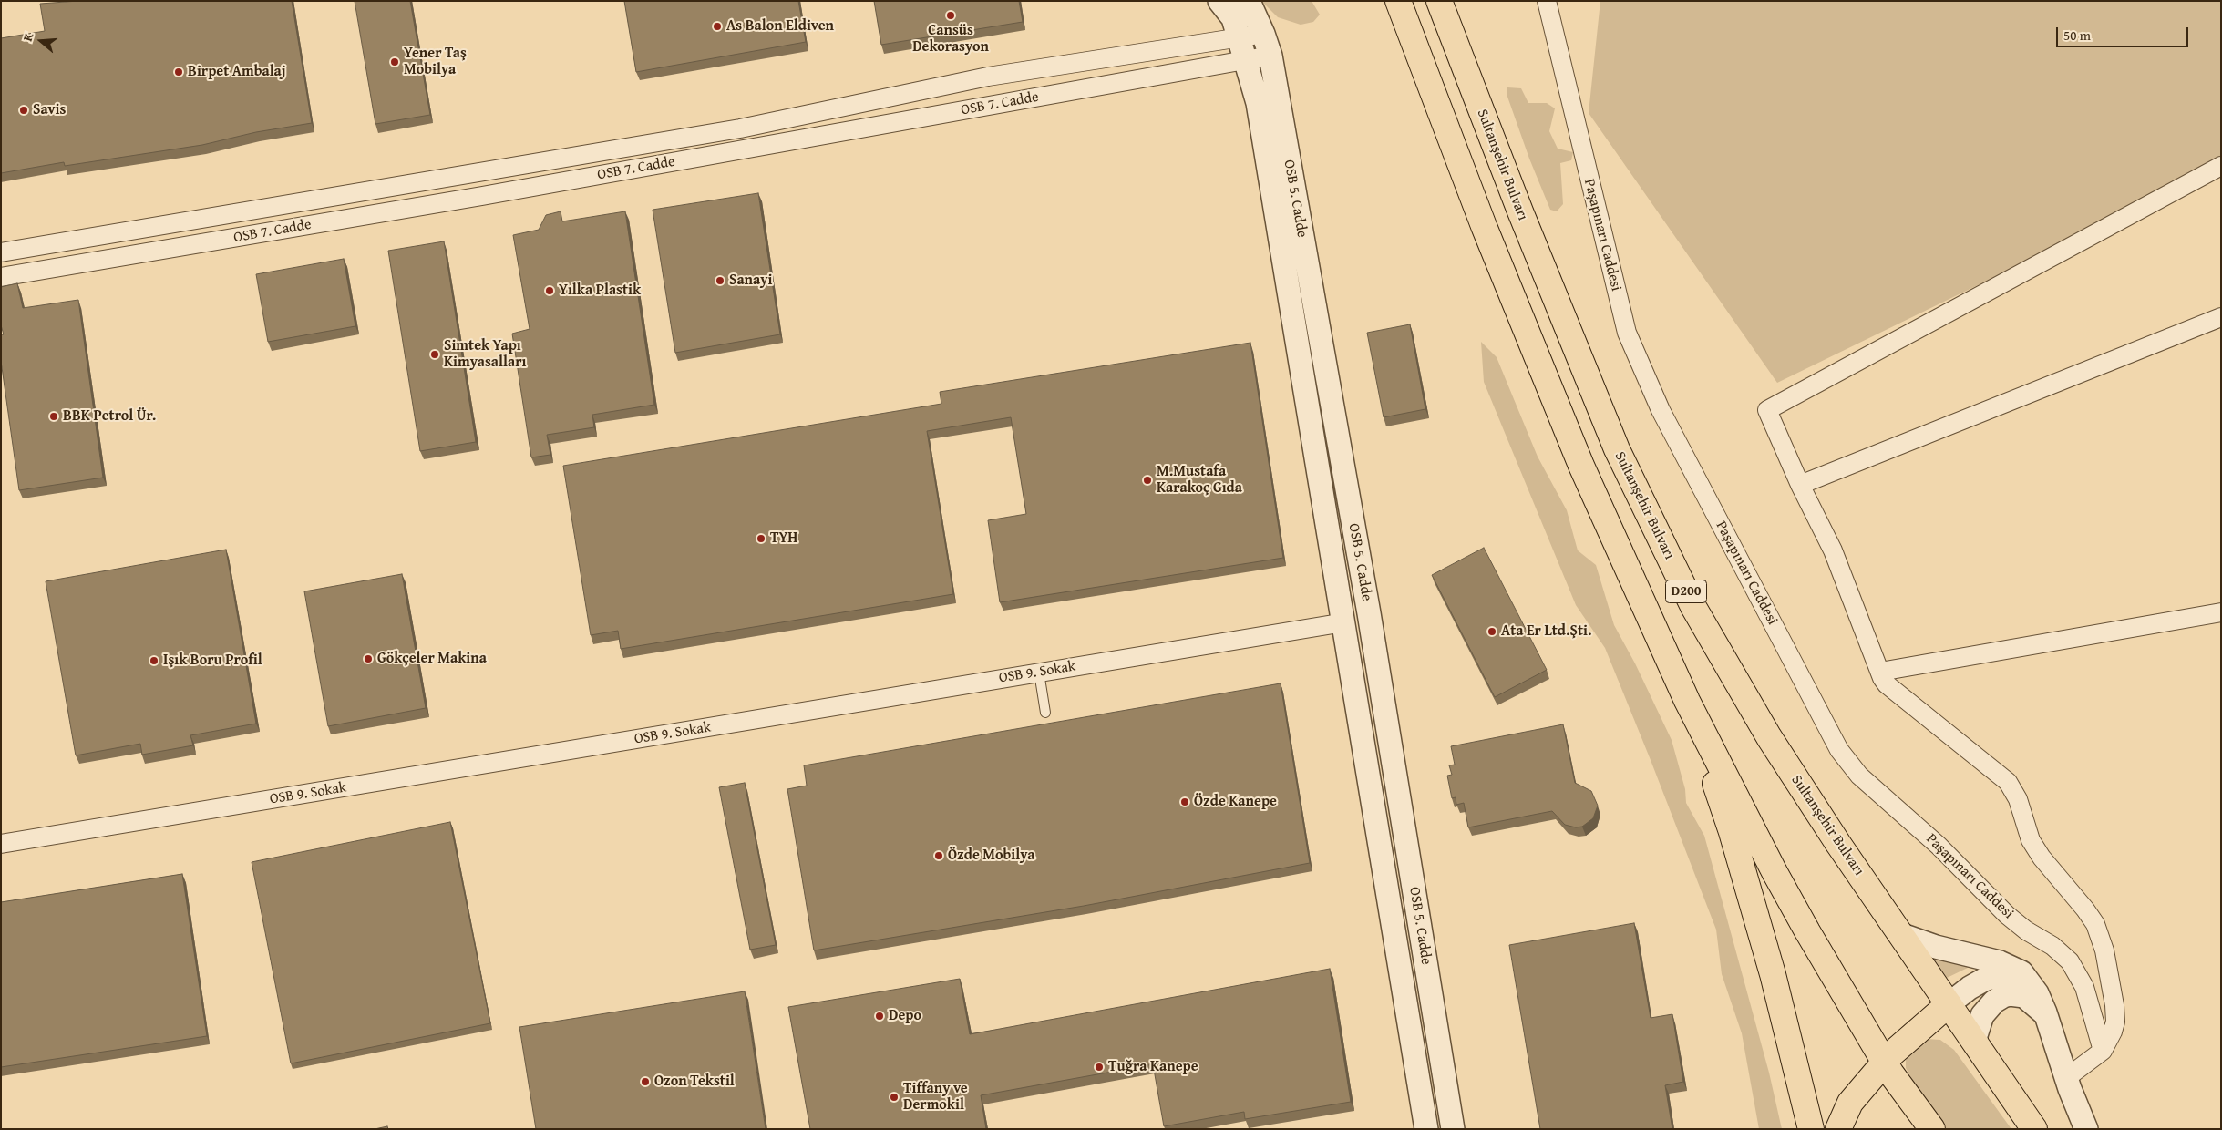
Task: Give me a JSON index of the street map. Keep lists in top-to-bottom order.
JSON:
{
  "streets": {
    "main road": ["Sultanşehir Bulvarı", "D200"],
    "street": [
      "OSB 7. Cadde",
      "OSB 5. Cadde",
      "Paşapınarı Caddesi",
      "OSB 9. Sokak"
    ]
  },
  "crossings": [
    ["OSB 7. Cadde", "OSB 5. Cadde"]
  ],
  "places": [
    "Cansüs Dekorasyon",
    "As Balon Eldiven",
    "Yener Taş Mobilya",
    "Birpet Ambalaj",
    "Savis",
    "Sanayi",
    "Yılka Plastik",
    "Simtek Yapı Kimyasalları",
    "BBK Petrol Ür.",
    "M.Mustafa Karakoç Gıda",
    "TYH",
    "Ata Er Ltd.Şti.",
    "Gökçeler Makina",
    "Işık Boru Profil",
    "Özde Kanepe",
    "Özde Mobilya",
    "Depo",
    "Tuğra Kanepe",
    "Ozon Tekstil",
    "Tiffany ve Dermokil"
  ],
  "scale_bar": "50 m",
  "north": "left"
}
